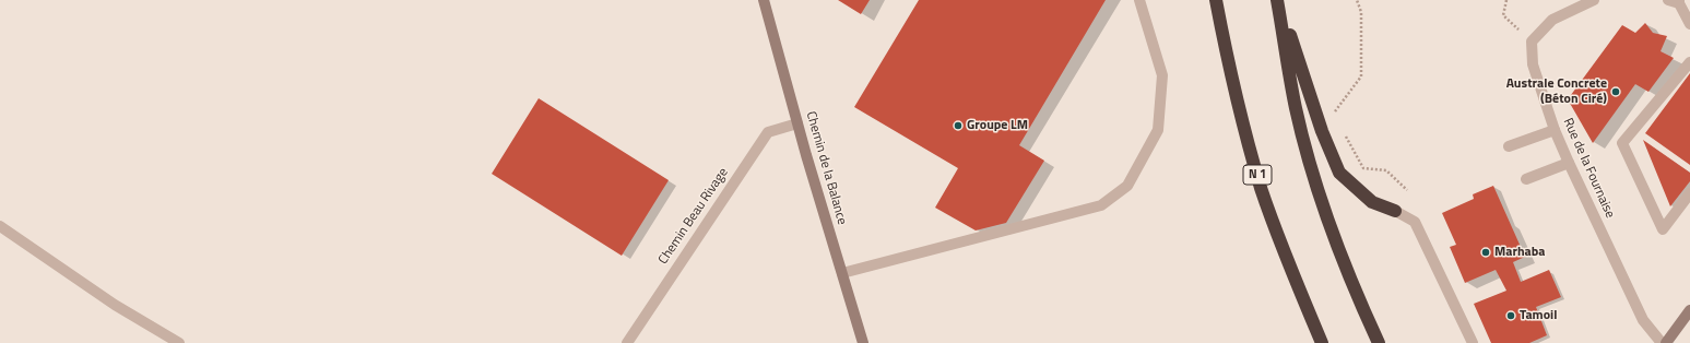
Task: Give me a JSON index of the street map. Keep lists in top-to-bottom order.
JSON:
{
  "streets": {
    "highway": ["N 1"],
    "street": ["Chemin de la Balance", "Rue de la Fournaise", "Chemin Beau Rivage"]
  },
  "crossings": [
    ["Chemin de la Balance", "Chemin Beau Rivage"]
  ],
  "places": [
    "Australe Concrete (Béton Ciré)",
    "Groupe LM",
    "Marhaba",
    "Tamoil"
  ]
}
